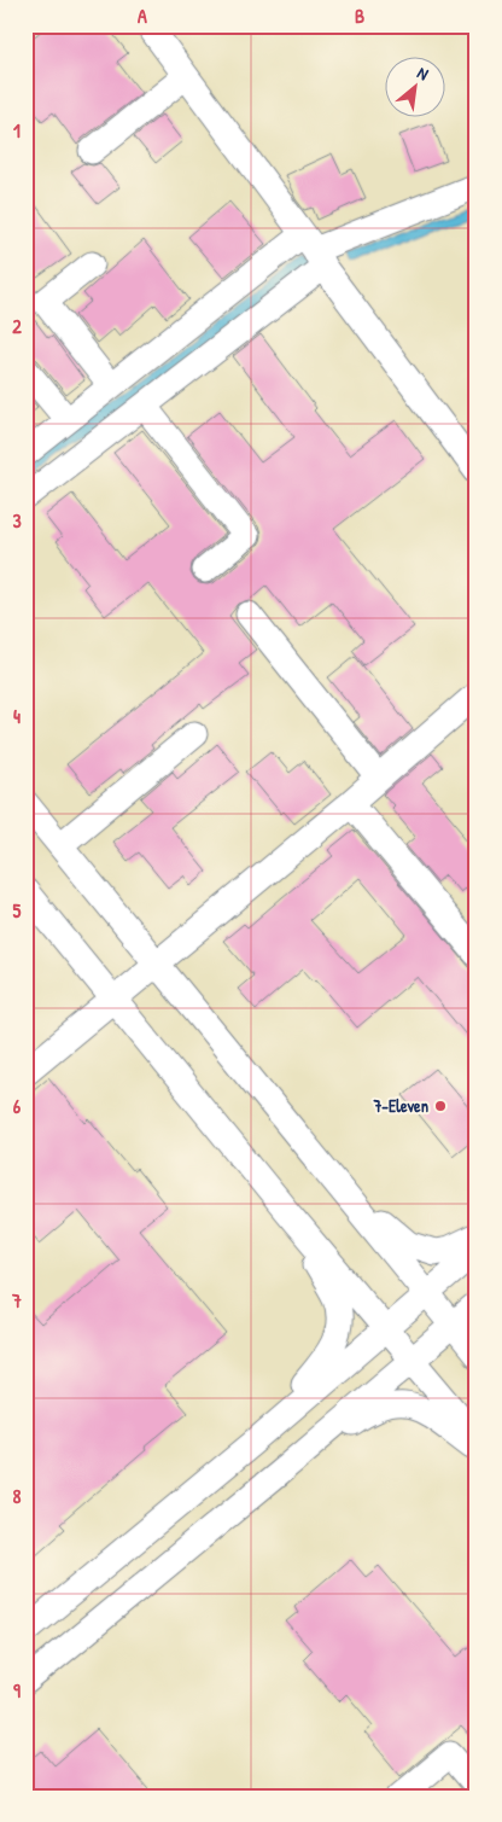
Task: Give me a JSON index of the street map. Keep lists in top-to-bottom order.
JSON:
{
  "places": ["7-Eleven"],
  "north": "top right",
  "grid": {
    "columns": ["A", "B"],
    "rows": [
      "1",
      "2",
      "3",
      "4",
      "5",
      "6",
      "7",
      "8",
      "9"
    ]
  }
}
